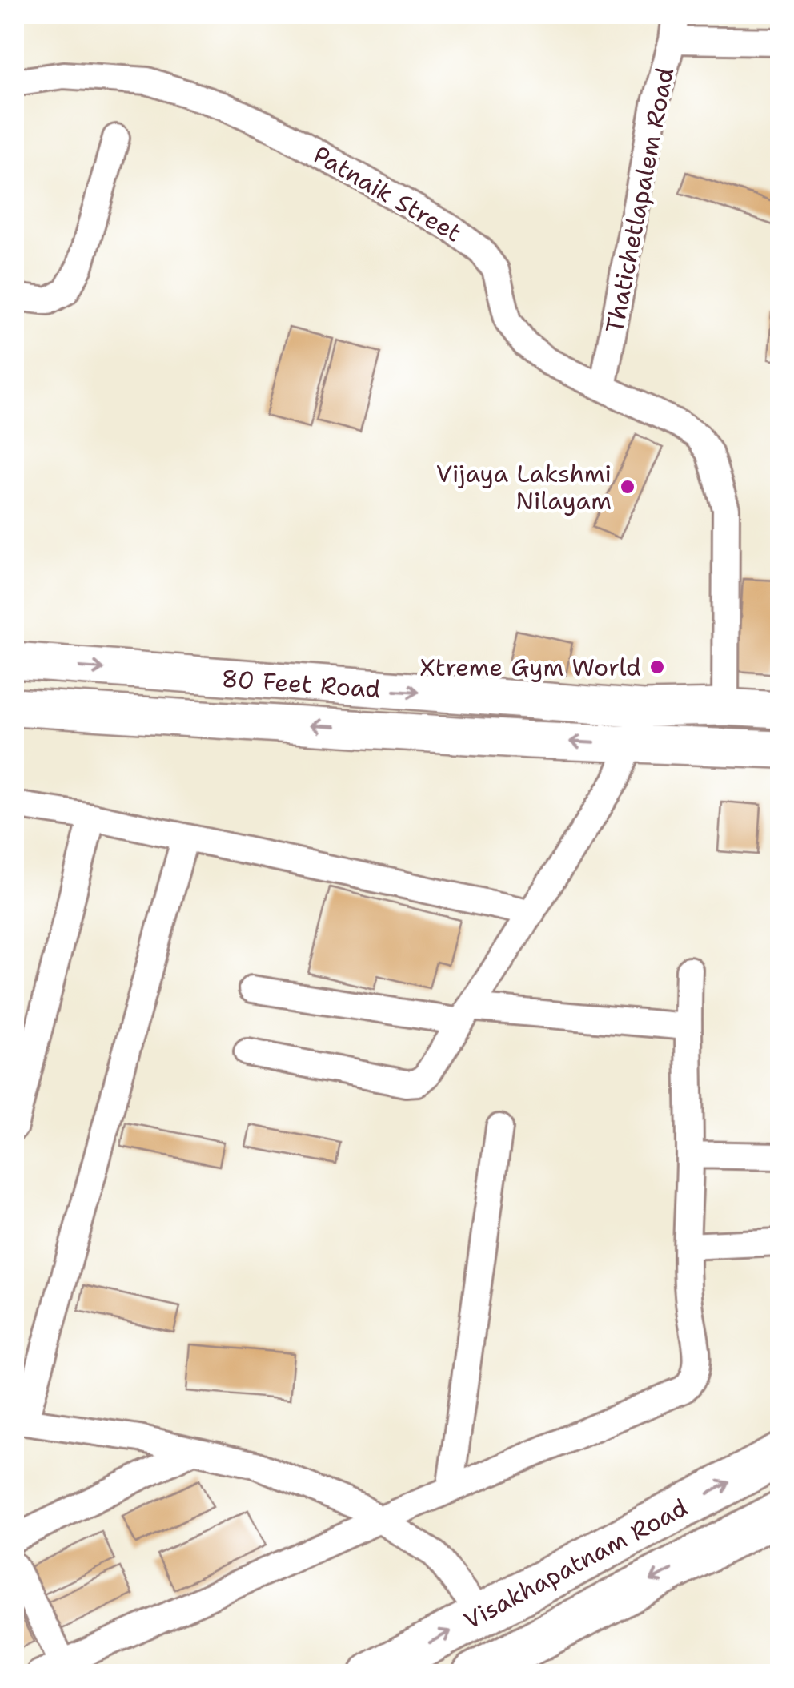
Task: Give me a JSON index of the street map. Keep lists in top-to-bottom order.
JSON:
{
  "streets": {
    "main road": ["Visakhapatnam Road"],
    "street": ["Patnaik Street", "Thatichetlapalem Road", "80 Feet Road"]
  },
  "crossings": [
    ["Patnaik Street", "Thatichetlapalem Road"],
    ["Patnaik Street", "80 Feet Road"]
  ],
  "places": ["Vijaya Lakshmi Nilayam", "Xtreme Gym World"]
}
